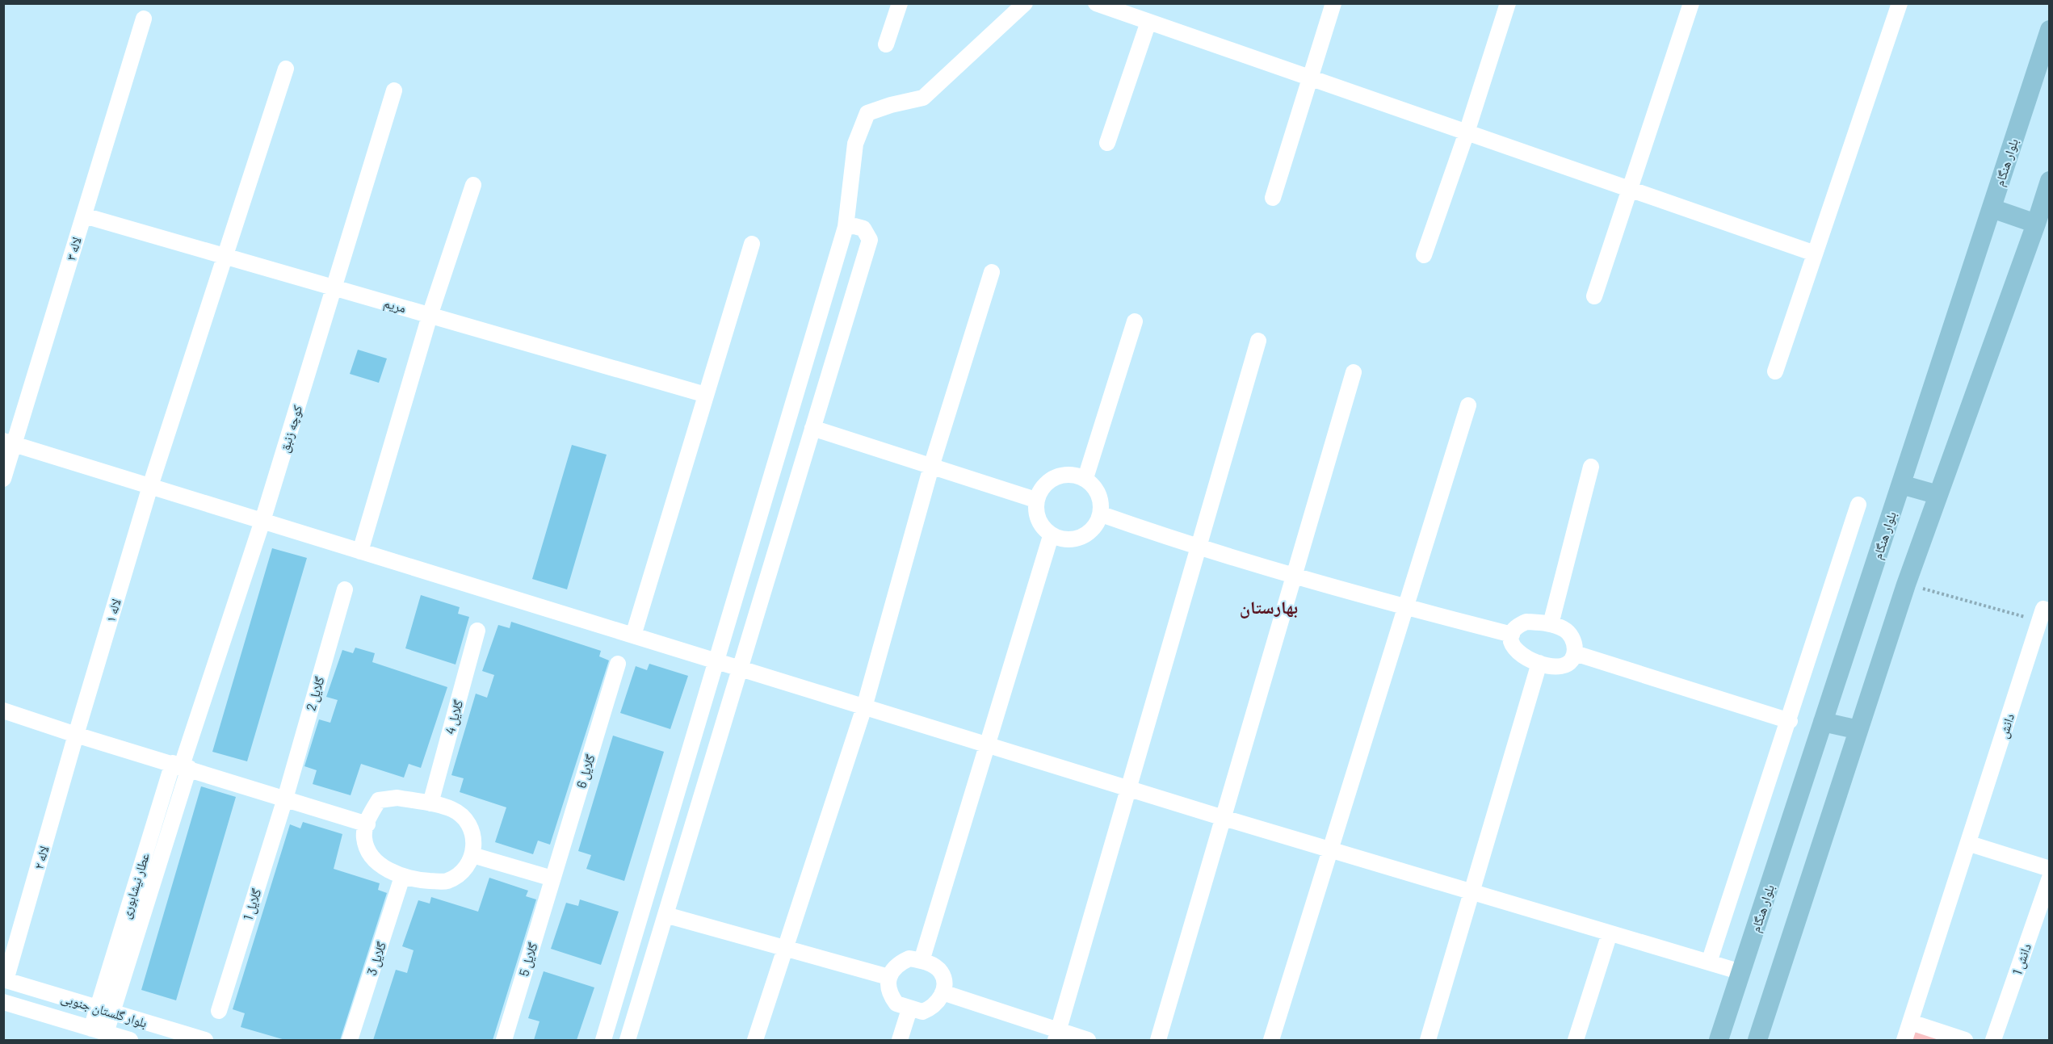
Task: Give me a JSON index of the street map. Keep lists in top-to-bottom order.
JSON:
{
  "streets": {
    "main road": ["بلوار هنگام"],
    "street": [
      "لاله ۳",
      "مریم",
      "کوچه زنبق",
      "لاله ۱",
      "گلایل 2",
      "گلایل 4",
      "دانش",
      "گلایل 6",
      "لاله ۲",
      "گلایل 1",
      "گلایل 3",
      "گلایل 5",
      "دانش 1",
      "بلوار گلستان جنوبی"
    ]
  },
  "crossings": [
    ["لاله ۳", "مریم"],
    ["مریم", "کوچه زنبق"],
    ["مریم", "لاله ۱"],
    ["کوچه زنبق", "بلوار گلستان جنوبی"],
    ["لاله ۱", "لاله ۲"],
    ["گلایل 2", "گلایل 1"],
    ["گلایل 4", "گلایل 3"],
    ["گلایل 6", "گلایل 5"],
    ["لاله ۲", "بلوار گلستان جنوبی"]
  ],
  "districts": ["بهارستان"]
}
